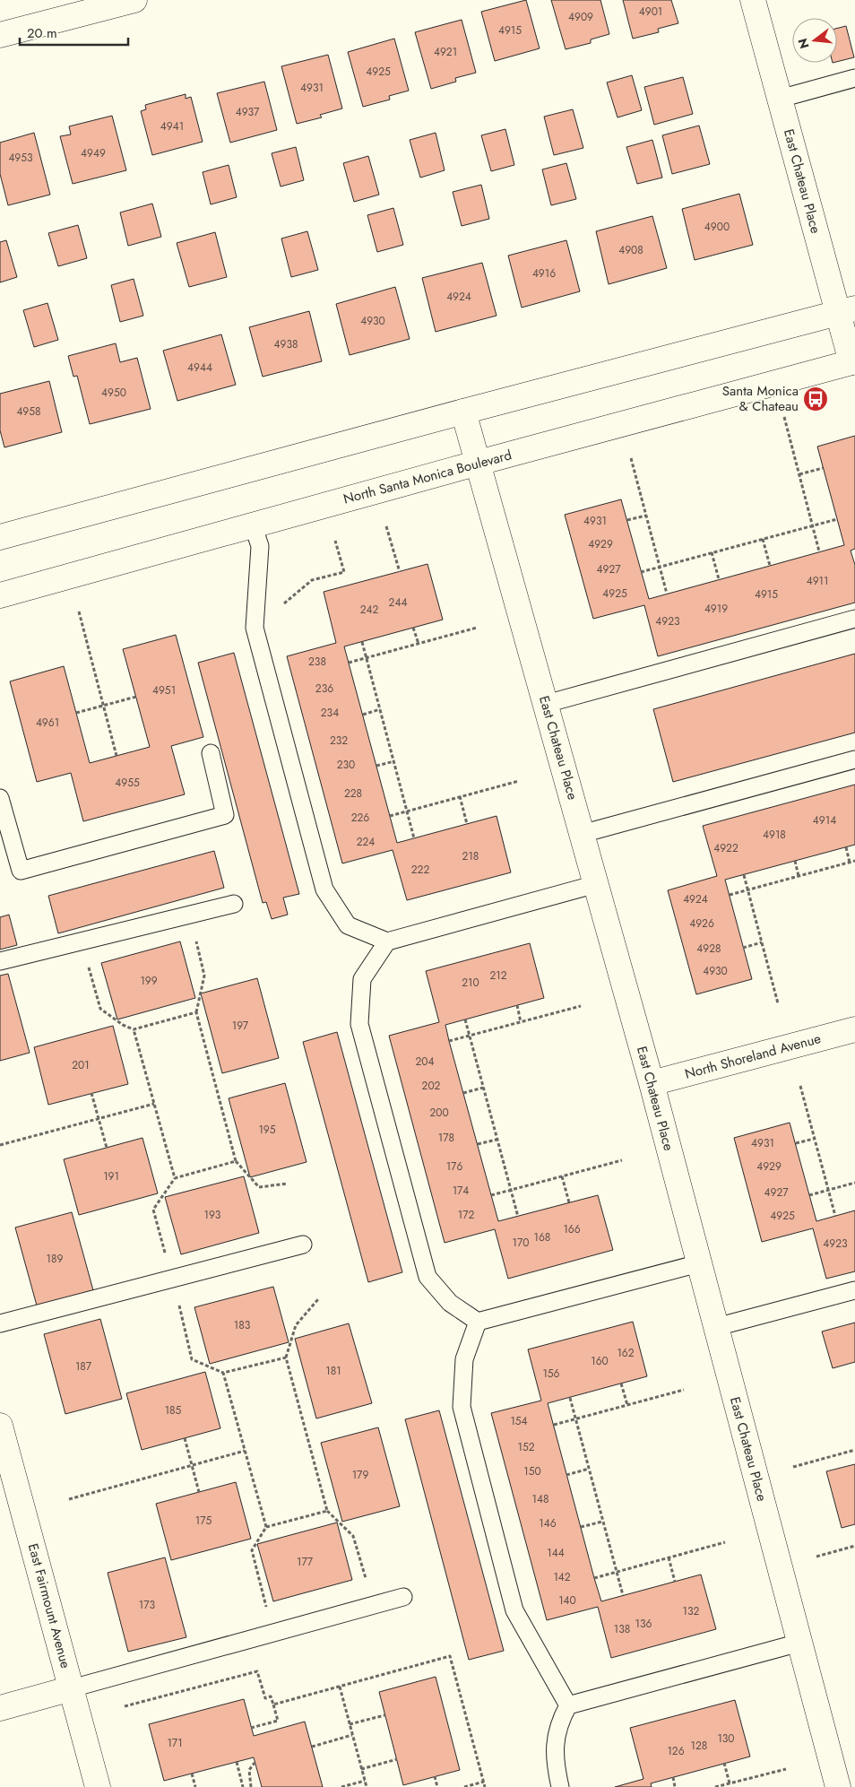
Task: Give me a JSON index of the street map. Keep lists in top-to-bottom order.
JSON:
{
  "streets": {
    "street": [
      "East Chateau Place",
      "North Santa Monica Boulevard",
      "North Shoreland Avenue",
      "East Fairmount Avenue"
    ]
  },
  "crossings": [
    ["East Chateau Place", "North Santa Monica Boulevard"],
    ["East Chateau Place", "North Shoreland Avenue"]
  ],
  "places": {
    "bus stop": ["Santa Monica & Chateau"]
  },
  "house_numbers": [
    "4901",
    "4909",
    "4915",
    "4921",
    "4925",
    "4931",
    "4937",
    "4941",
    "4949",
    "4953",
    "4900",
    "4908",
    "4916",
    "4924",
    "4930",
    "4938",
    "4944",
    "4950",
    "4958",
    "4931",
    "4929",
    "4927",
    "4911",
    "4925",
    "4915",
    "244",
    "4919",
    "242",
    "4923",
    "238",
    "236",
    "4951",
    "234",
    "4961",
    "232",
    "230",
    "4955",
    "228",
    "226",
    "4914",
    "4918",
    "224",
    "4922",
    "218",
    "222",
    "4924",
    "4926",
    "4928",
    "4930",
    "212",
    "199",
    "210",
    "197",
    "204",
    "201",
    "202",
    "200",
    "195",
    "178",
    "4931",
    "176",
    "4929",
    "191",
    "174",
    "4927",
    "193",
    "172",
    "4925",
    "166",
    "168",
    "170",
    "4923",
    "189",
    "183",
    "162",
    "160",
    "187",
    "181",
    "156",
    "185",
    "154",
    "152",
    "150",
    "179",
    "148",
    "175",
    "146",
    "144",
    "177",
    "142",
    "140",
    "173",
    "132",
    "136",
    "138",
    "130",
    "171",
    "128",
    "126"
  ],
  "scale_bar": "20 m",
  "north": "left"
}
